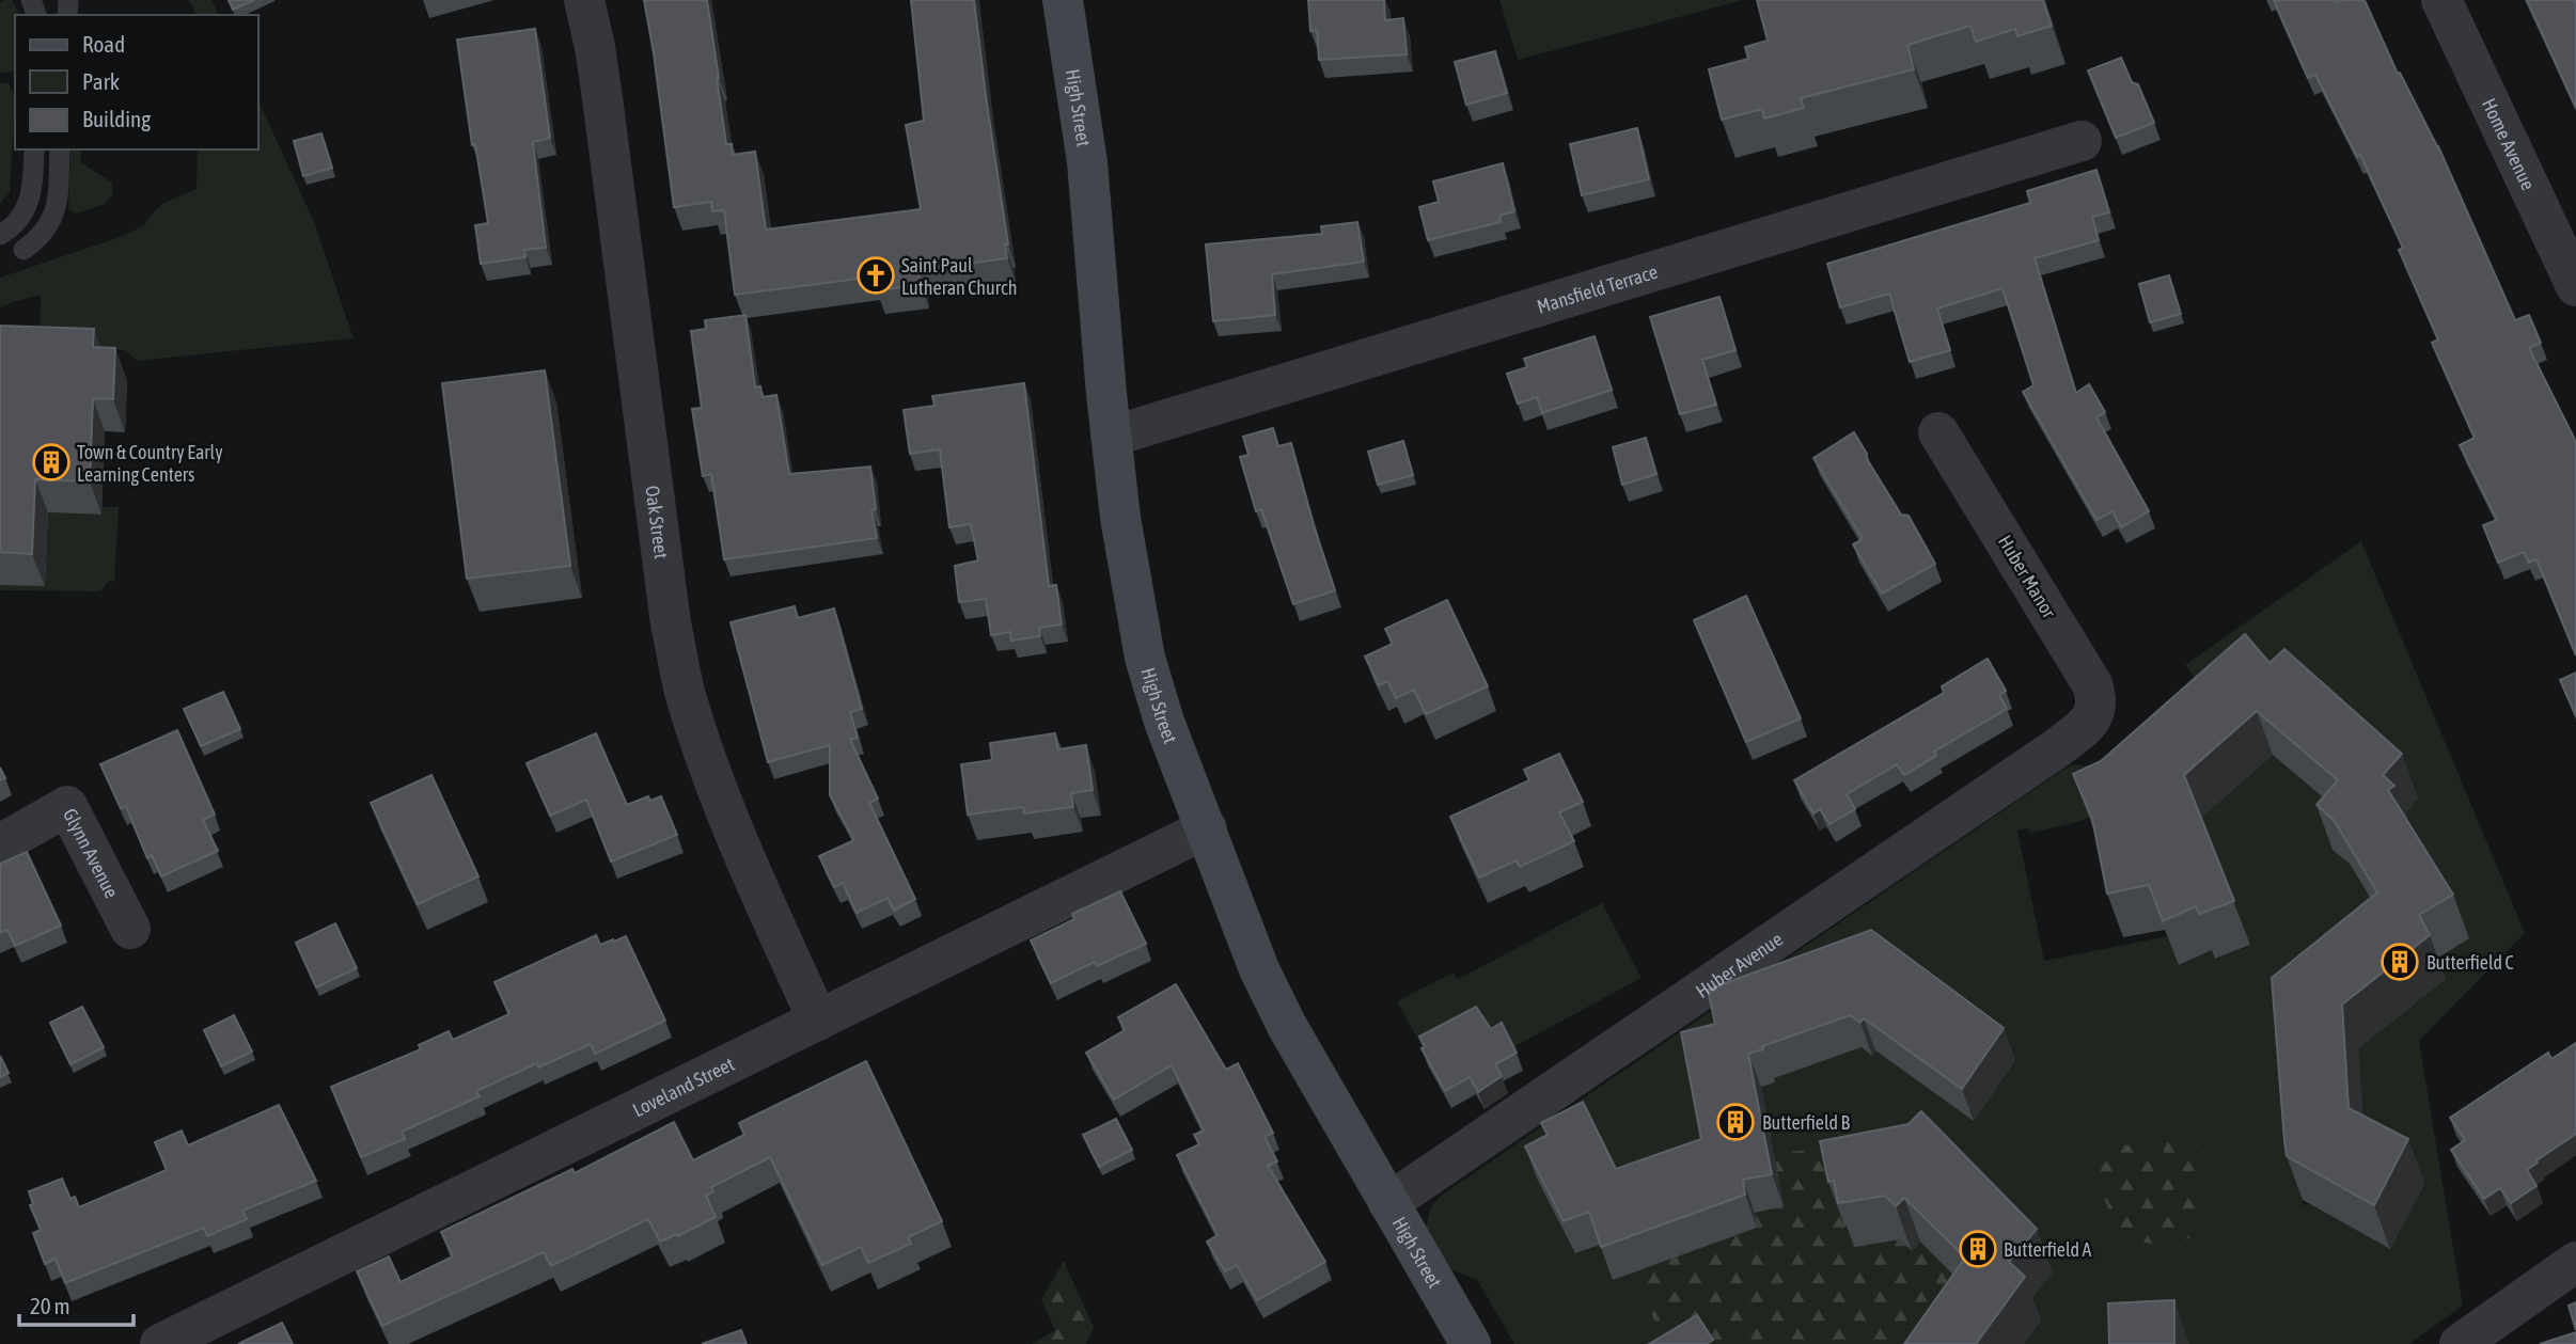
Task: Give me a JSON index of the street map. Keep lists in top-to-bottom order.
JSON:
{
  "streets": {
    "street": [
      "High Street",
      "Home Avenue",
      "Mansfield Terrace",
      "Oak Street",
      "Huber Manor",
      "Glynn Avenue",
      "Huber Avenue",
      "Loveland Street"
    ]
  },
  "crossings": [
    ["High Street", "Mansfield Terrace"],
    ["High Street", "Huber Avenue"],
    ["High Street", "Loveland Street"],
    ["Oak Street", "Loveland Street"],
    ["Huber Manor", "Huber Avenue"]
  ],
  "places": {
    "church": ["Saint Paul Lutheran Church"],
    "building": [
      "Town & Country Early Learning Centers",
      "Butterfield C",
      "Butterfield B",
      "Butterfield A"
    ]
  },
  "legend": ["Road", "Park", "Building"],
  "scale_bar": "20 m"
}
